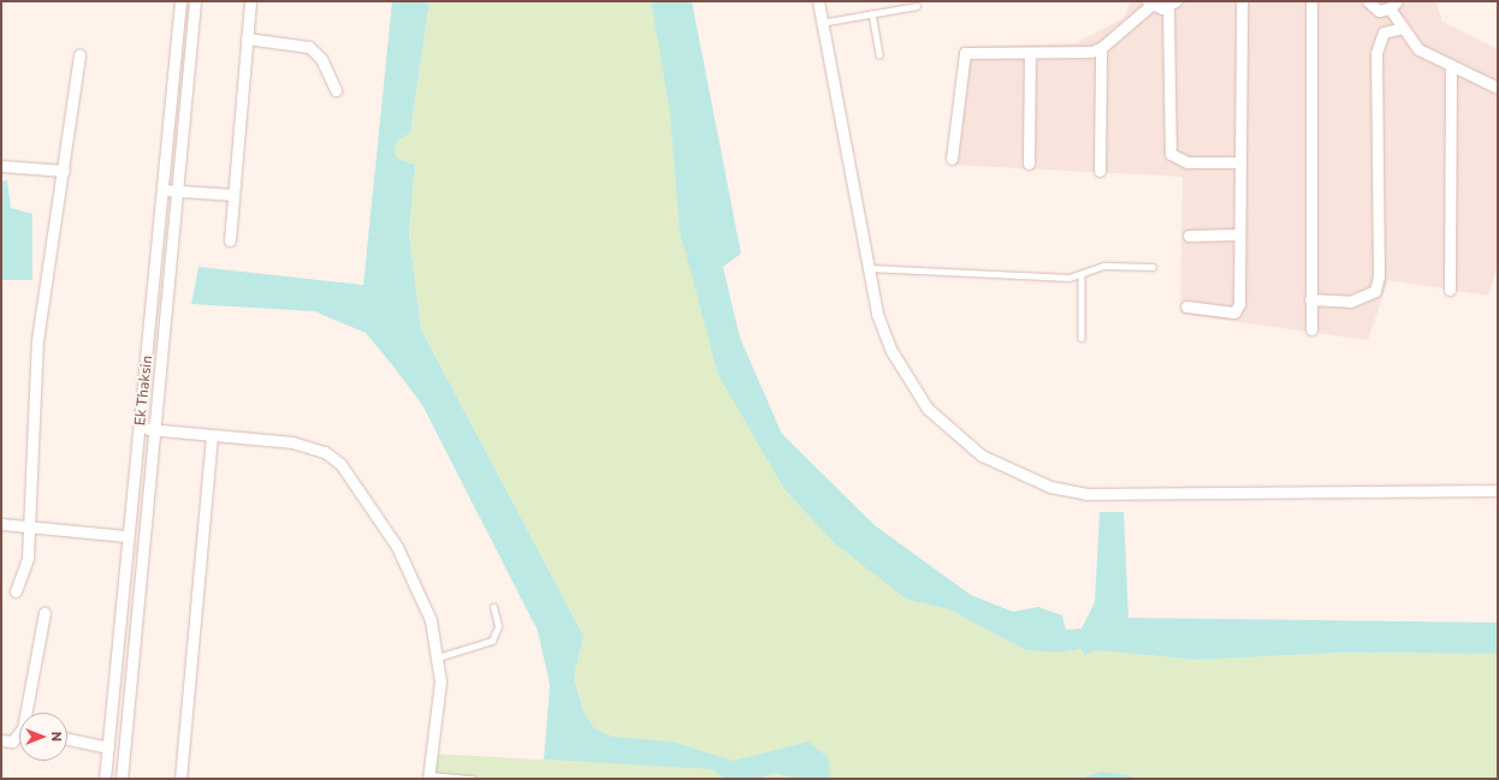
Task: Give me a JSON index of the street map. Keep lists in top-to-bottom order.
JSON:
{
  "streets": {
    "street": ["Ek Thaksin"]
  },
  "north": "right"
}
